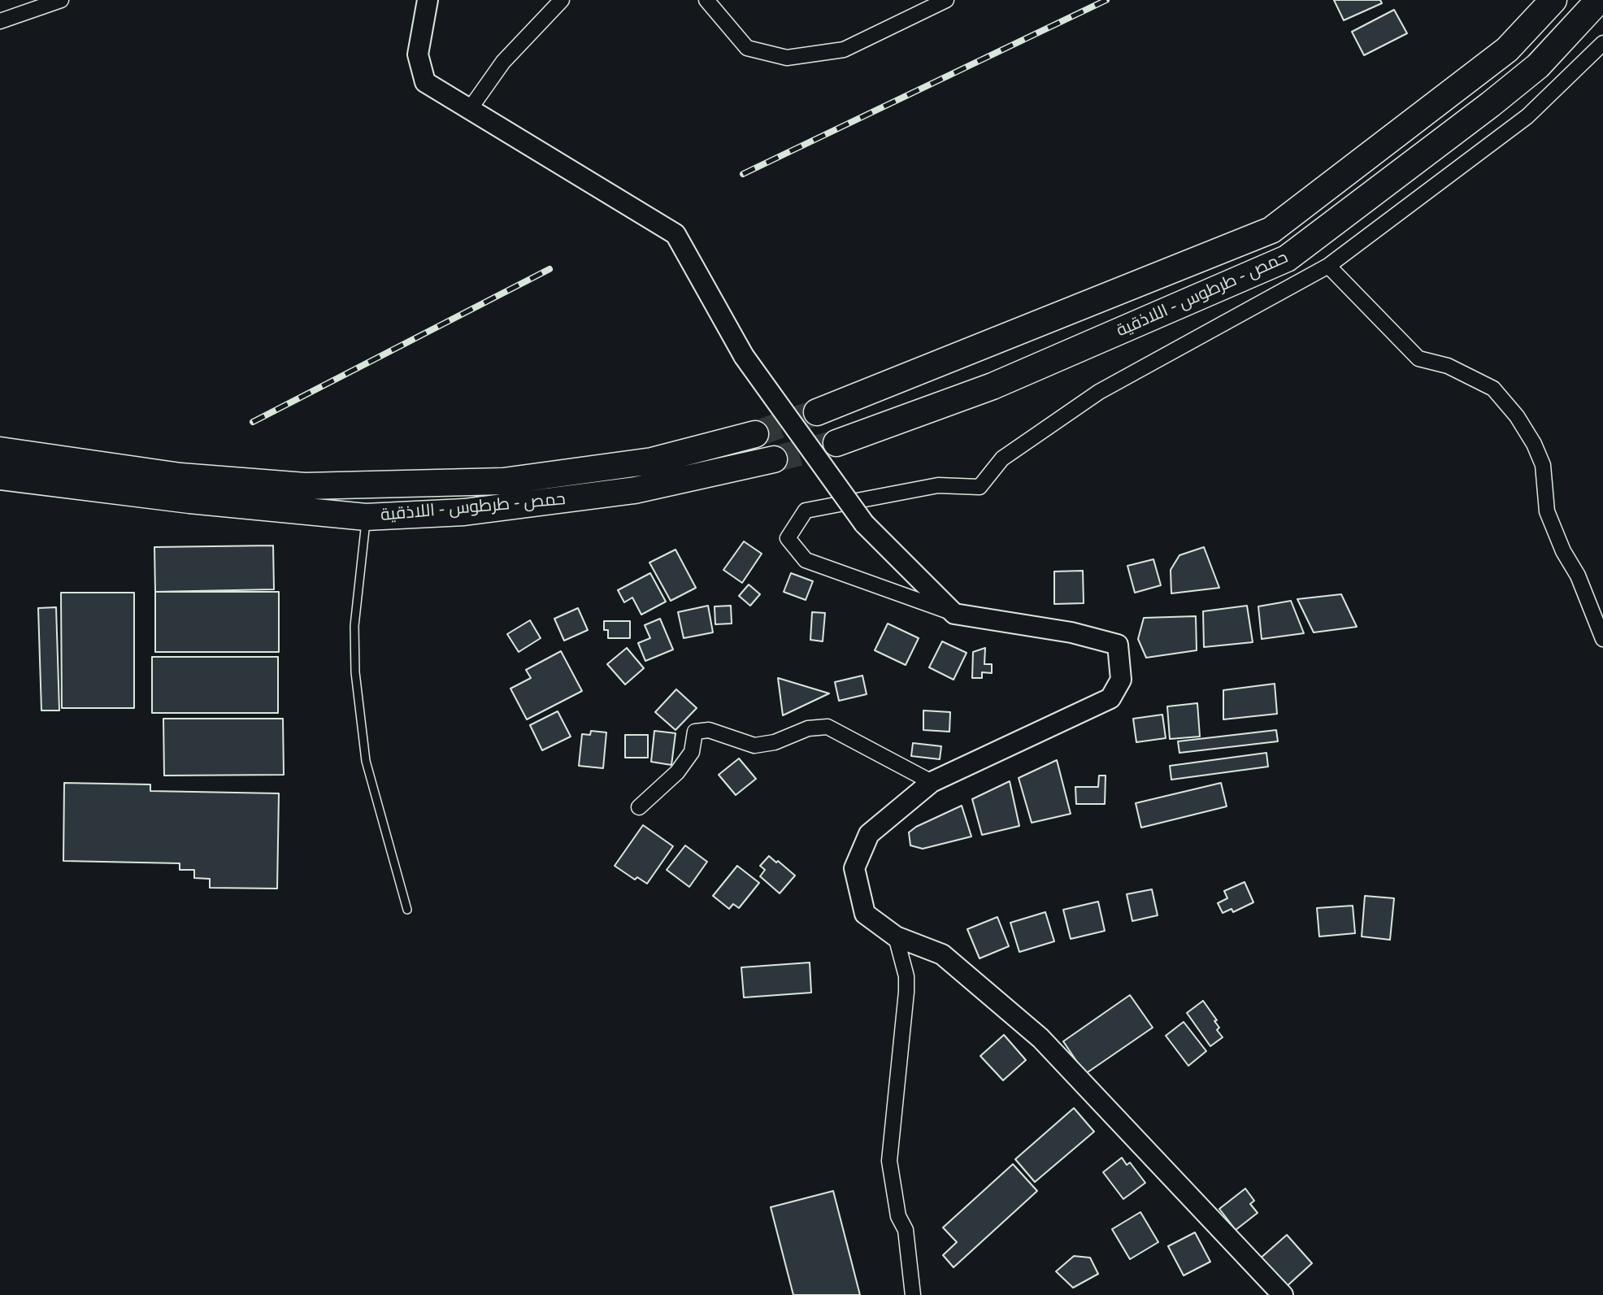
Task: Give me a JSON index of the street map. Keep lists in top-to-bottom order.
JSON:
{
  "streets": {
    "highway": ["حمص - طرطوس - اللاذقية"]
  }
}
